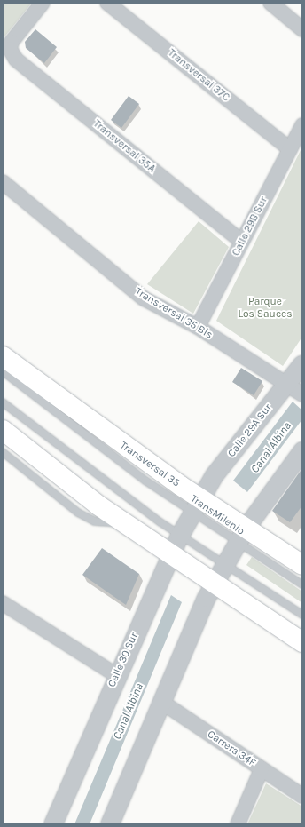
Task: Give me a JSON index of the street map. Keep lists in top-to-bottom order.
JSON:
{
  "streets": {
    "highway": ["Transversal 35"],
    "street": [
      "Transversal 37C",
      "Transversal 35A",
      "Calle 29B Sur",
      "Transversal 35 Bis",
      "Calle 29A Sur",
      "Calle 30 Sur",
      "Carrera 34F"
    ],
    "lane": ["TransMilenio"]
  },
  "crossings": [
    ["Transversal 37C", "Calle 29B Sur"],
    ["Transversal 35A", "Calle 29B Sur"],
    ["Calle 29B Sur", "Transversal 35 Bis"],
    ["Transversal 35 Bis", "Calle 29A Sur"],
    ["Calle 29A Sur", "Transversal 35"],
    ["Calle 29A Sur", "TransMilenio"],
    ["Calle 29A Sur", "Calle 30 Sur"],
    ["Transversal 35", "TransMilenio"],
    ["Transversal 35", "Calle 30 Sur"],
    ["TransMilenio", "Calle 30 Sur"]
  ],
  "water": ["Canal Albina"],
  "parks": ["Parque Los Sauces"]
}
